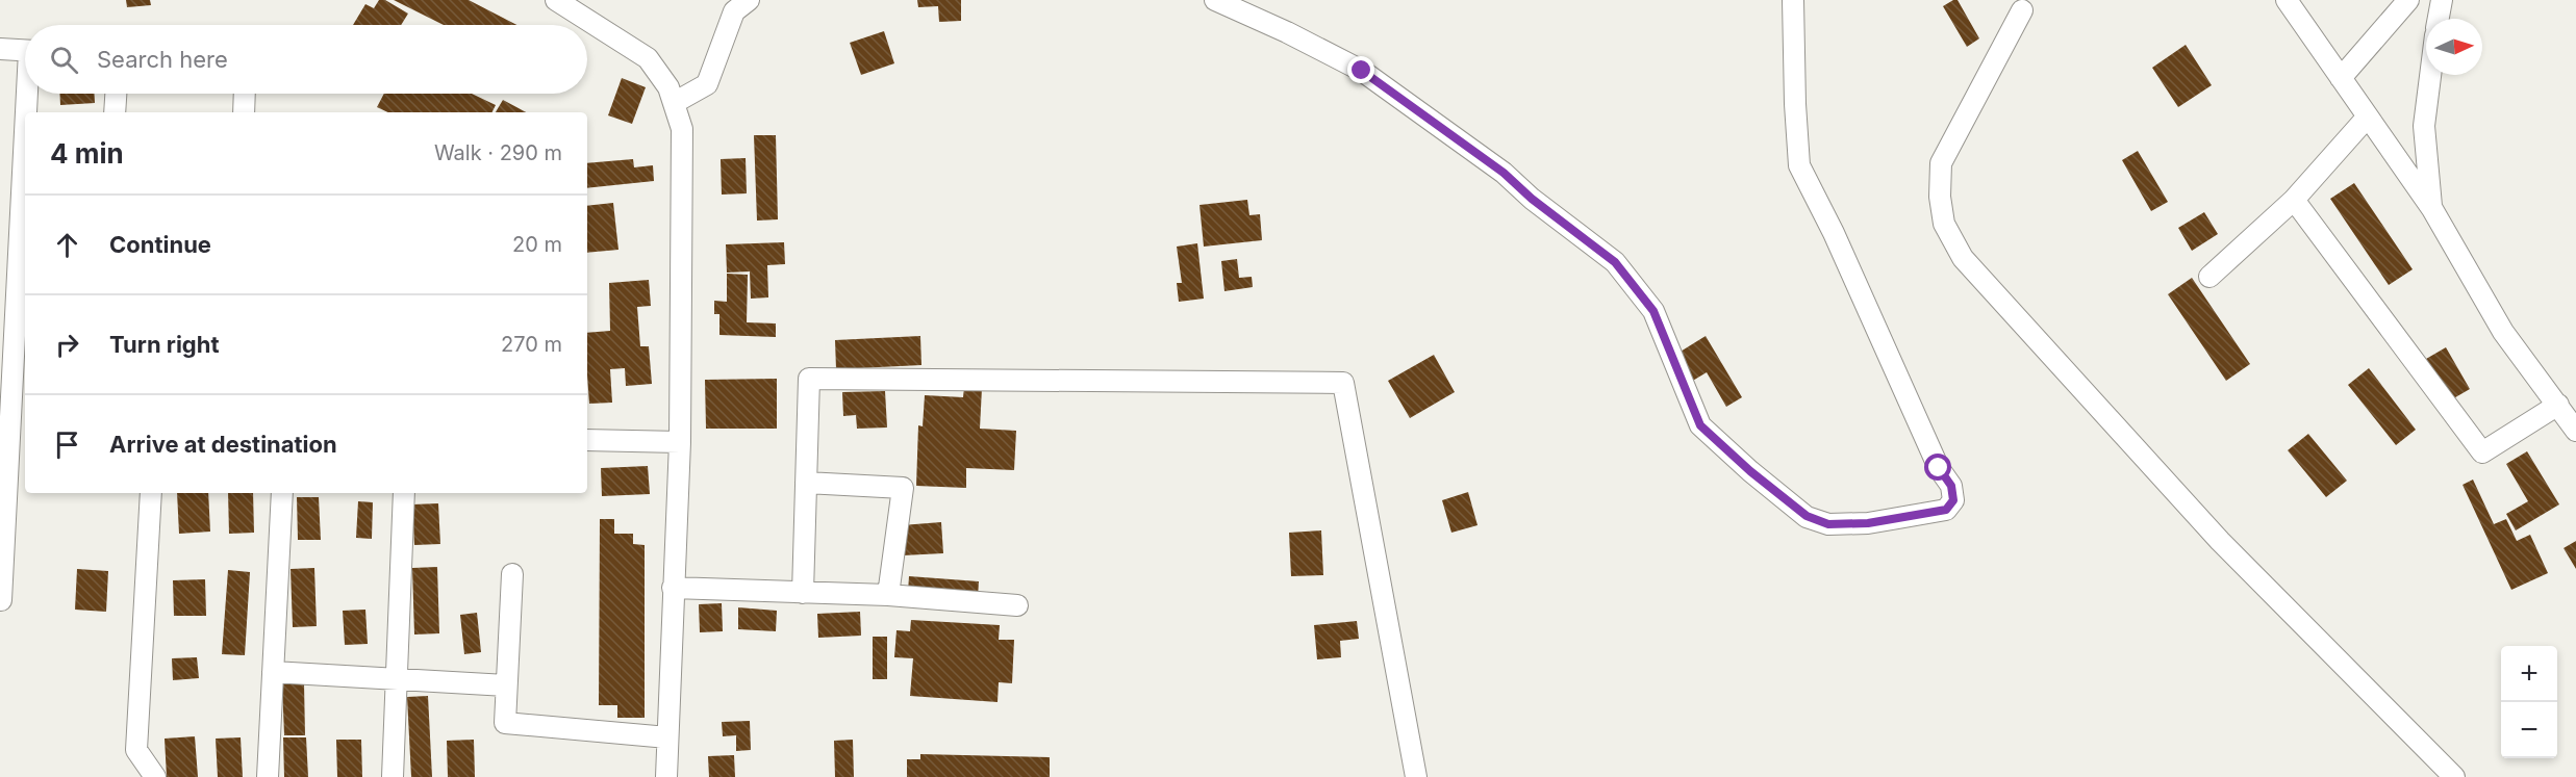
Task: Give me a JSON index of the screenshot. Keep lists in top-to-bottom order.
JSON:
{
  "north": "right",
  "page": {
    "search": "Search here",
    "heading": ["4 min", "Walk · 290 m"],
    "list": [
      ["Continue", "20 m"],
      ["Turn right", "270 m"],
      "Arrive at destination"
    ],
    "map_buttons": ["+", "−"]
  }
}
